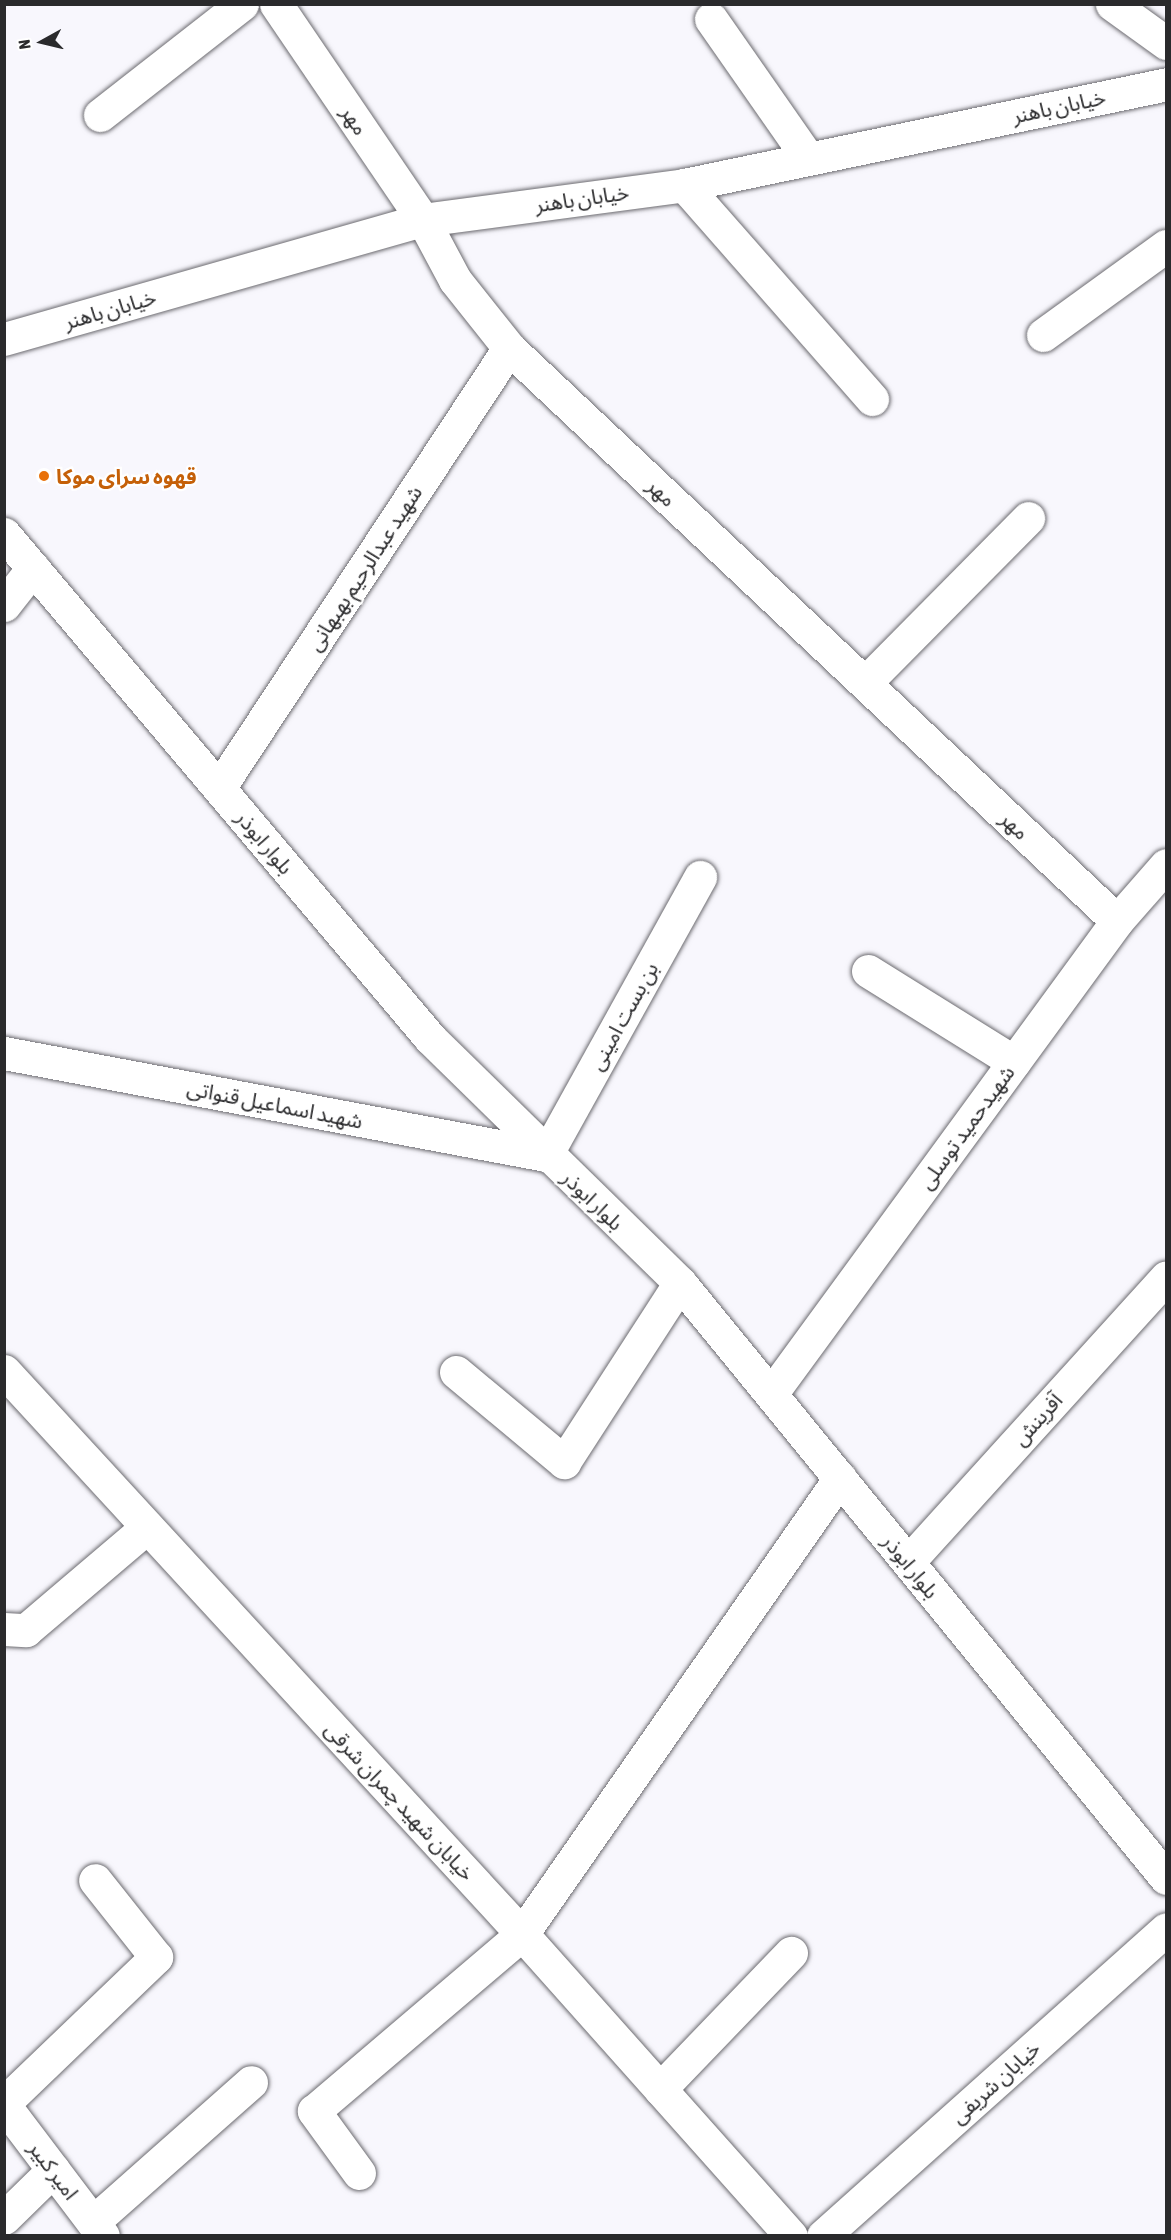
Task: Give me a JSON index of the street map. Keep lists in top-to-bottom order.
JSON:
{
  "streets": {
    "street": [
      "خیابان باهنر",
      "مهر",
      "شهید عبدالرحیم بهبهانی",
      "بلوار ابوذر",
      "بن بست امینی",
      "شهید اسماعیل قنواتی",
      "شهیدحمید توسلی",
      "آفرینش",
      "خیابان شهید چمران شرقی",
      "خیابان شریفی",
      "امیر کبیر"
    ]
  },
  "crossings": [
    ["خیابان باهنر", "مهر"],
    ["مهر", "شهید عبدالرحیم بهبهانی"],
    ["مهر", "شهیدحمید توسلی"],
    ["شهید عبدالرحیم بهبهانی", "بلوار ابوذر"],
    ["بلوار ابوذر", "بن بست امینی"],
    ["بلوار ابوذر", "شهید اسماعیل قنواتی"],
    ["بلوار ابوذر", "شهیدحمید توسلی"],
    ["بلوار ابوذر", "آفرینش"],
    ["بن بست امینی", "شهید اسماعیل قنواتی"]
  ],
  "places": ["قهوه سرای موکا"],
  "north": "left"
}
